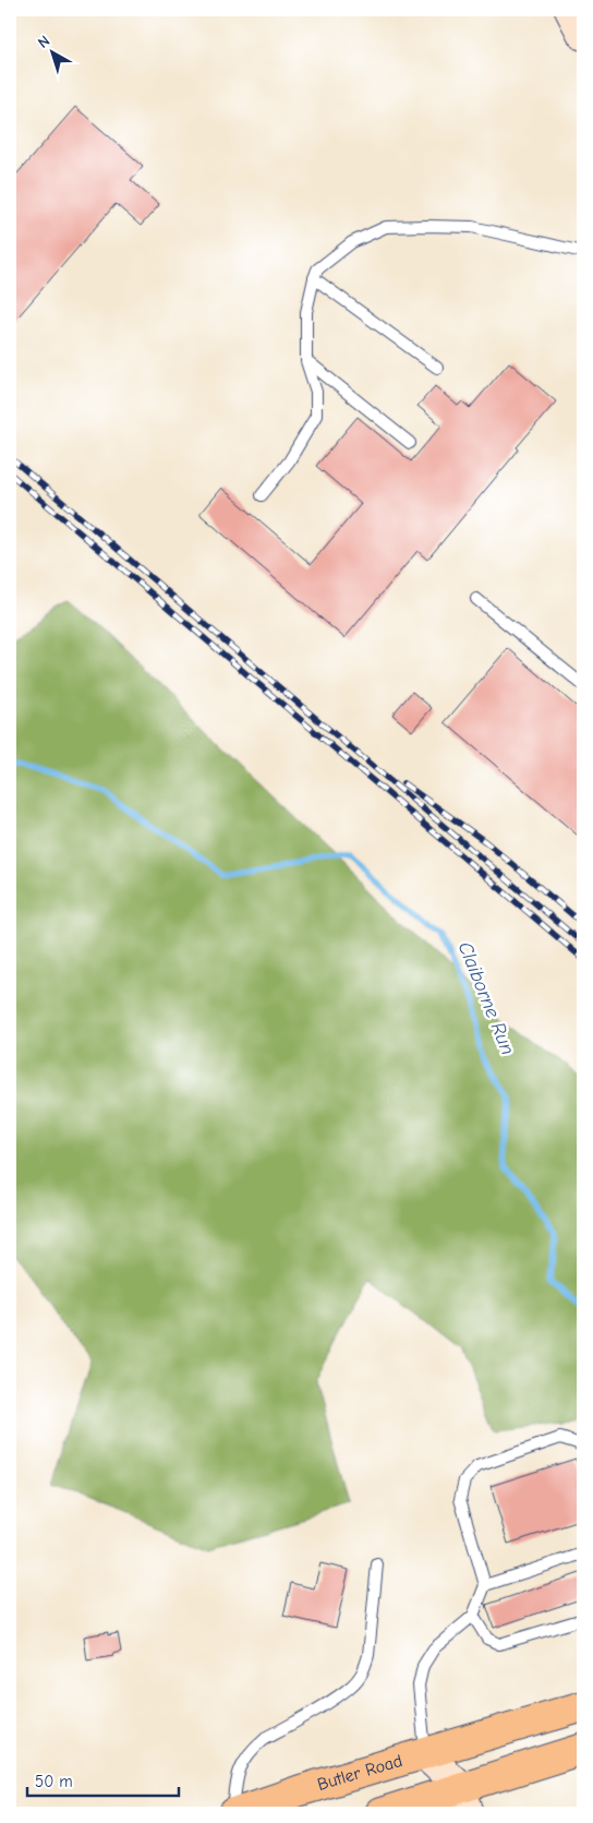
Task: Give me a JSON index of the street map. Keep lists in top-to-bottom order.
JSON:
{
  "streets": {
    "main road": ["Butler Road"]
  },
  "water": ["Claiborne Run"],
  "scale_bar": "50 m",
  "north": "top left"
}
